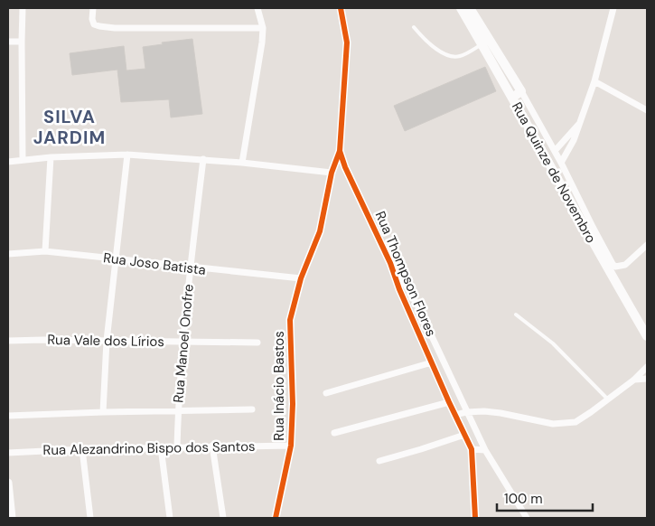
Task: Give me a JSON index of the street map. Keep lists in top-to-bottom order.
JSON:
{
  "streets": {
    "main road": ["Rua Quinze de Novembro"],
    "street": [
      "Rua Joso Batista",
      "Rua Thompson Flores",
      "Rua Vale dos Lírios",
      "Rua Manoel Onofre",
      "Rua Inácio Bastos",
      "Rua Alezandrino Bispo dos Santos"
    ]
  },
  "crossings": [
    ["Rua Joso Batista", "Rua Manoel Onofre"],
    ["Rua Joso Batista", "Rua Inácio Bastos"],
    ["Rua Thompson Flores", "Rua Inácio Bastos"],
    ["Rua Vale dos Lírios", "Rua Manoel Onofre"],
    ["Rua Manoel Onofre", "Rua Alezandrino Bispo dos Santos"],
    ["Rua Inácio Bastos", "Rua Alezandrino Bispo dos Santos"]
  ],
  "districts": ["SILVA JARDIM"],
  "scale_bar": "100 m"
}
